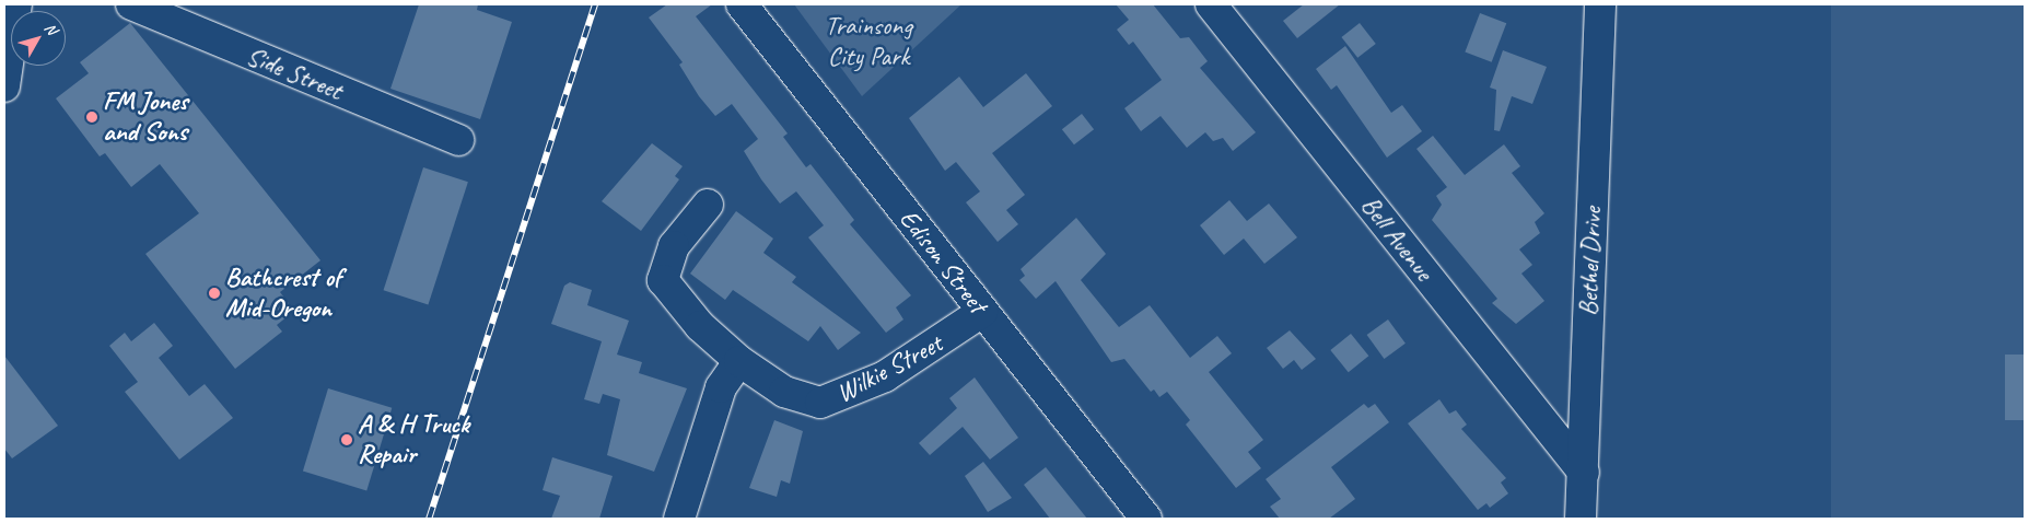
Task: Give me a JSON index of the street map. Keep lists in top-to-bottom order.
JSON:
{
  "streets": {
    "street": [
      "Side Street",
      "Bell Avenue",
      "Edison Street",
      "Bethel Drive",
      "Wilkie Street"
    ]
  },
  "crossings": [
    ["Bell Avenue", "Bethel Drive"],
    ["Edison Street", "Wilkie Street"]
  ],
  "parks": ["Trainsong City Park"],
  "places": ["FM Jones and Sons", "Bathcrest of Mid-Oregon", "A & H Truck Repair"],
  "north": "top right"
}
